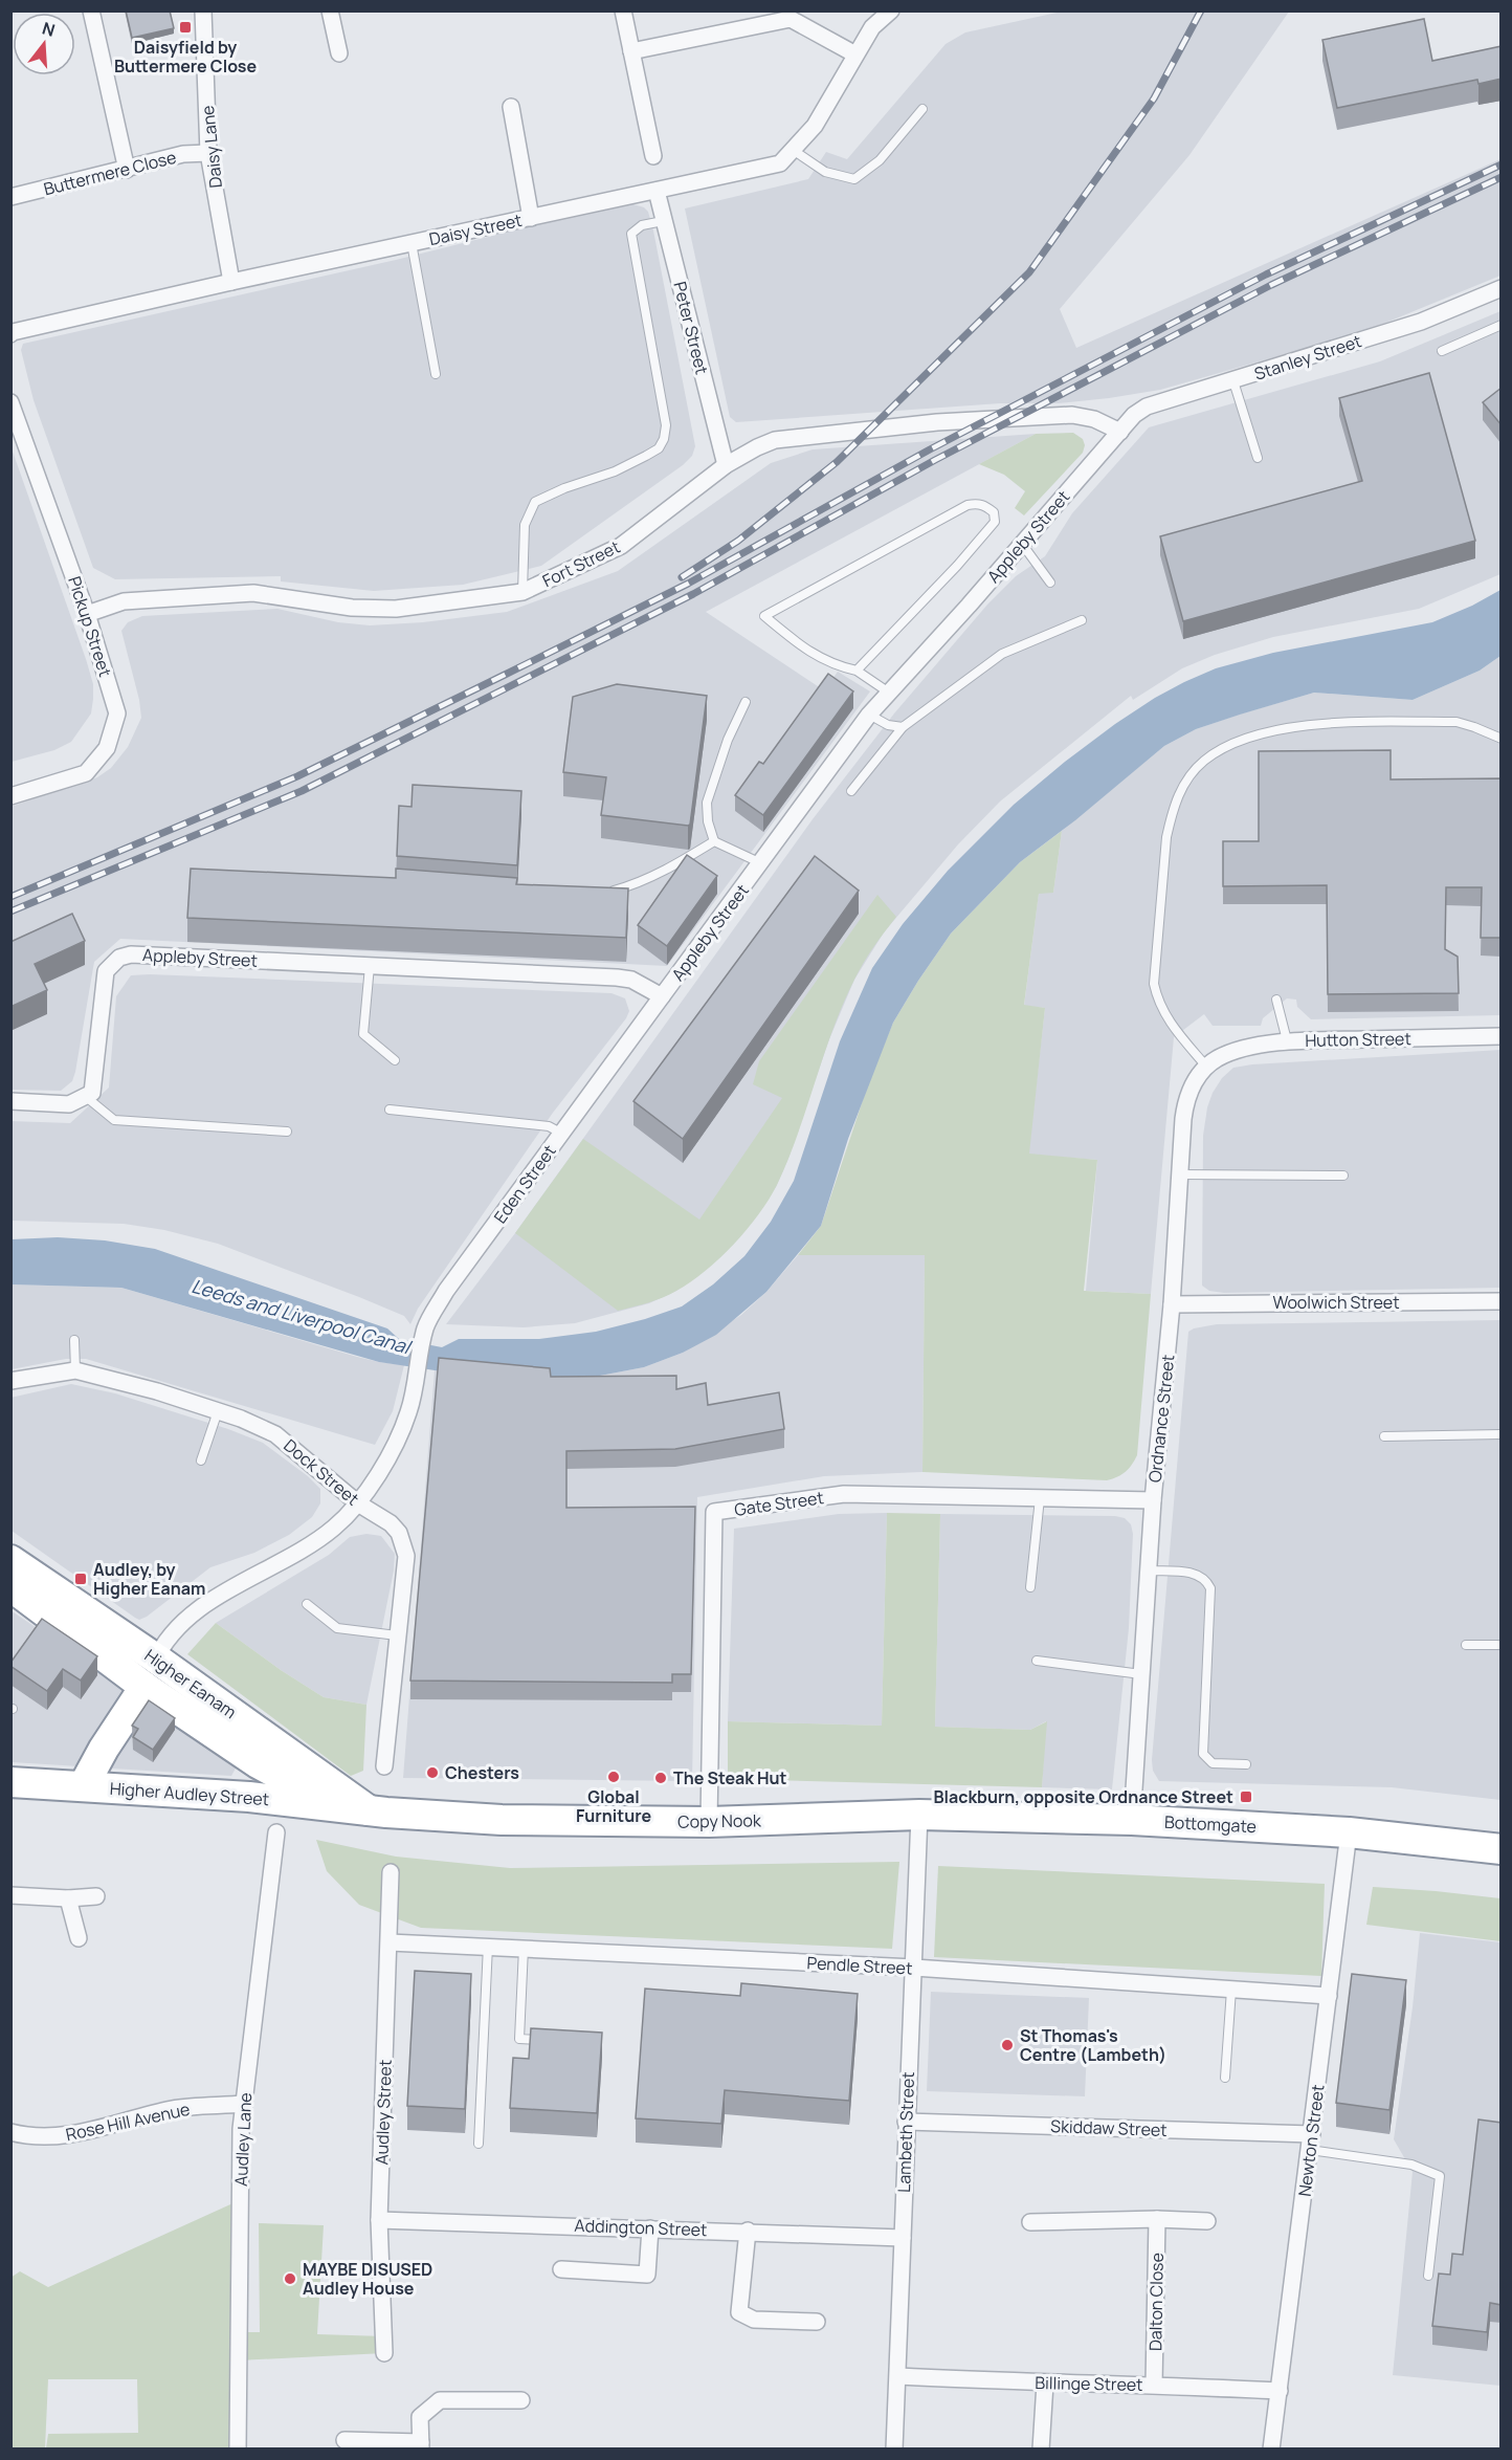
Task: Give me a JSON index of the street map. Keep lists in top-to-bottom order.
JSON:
{
  "streets": {
    "highway": [
      "Higher Eanam",
      "Higher Audley Street",
      "Copy Nook",
      "Bottomgate"
    ],
    "street": [
      "Daisy Lane",
      "Buttermere Close",
      "Daisy Street",
      "Peter Street",
      "Stanley Street",
      "Appleby Street",
      "Fort Street",
      "Pickup Street",
      "Hutton Street",
      "Eden Street",
      "Woolwich Street",
      "Ordnance Street",
      "Dock Street",
      "Gate Street",
      "Pendle Street",
      "Audley Street",
      "Rose Hill Avenue",
      "Skiddaw Street",
      "Lambeth Street",
      "Audley Lane",
      "Newton Street",
      "Addington Street",
      "Dalton Close",
      "Billinge Street"
    ]
  },
  "crossings": [
    ["Daisy Lane", "Buttermere Close"],
    ["Daisy Lane", "Daisy Street"],
    ["Daisy Street", "Peter Street"],
    ["Peter Street", "Fort Street"],
    ["Stanley Street", "Appleby Street"],
    ["Stanley Street", "Fort Street"],
    ["Appleby Street", "Fort Street"],
    ["Appleby Street", "Eden Street"],
    ["Fort Street", "Pickup Street"],
    ["Hutton Street", "Ordnance Street"],
    ["Eden Street", "Dock Street"],
    ["Woolwich Street", "Ordnance Street"],
    ["Ordnance Street", "Gate Street"],
    ["Gate Street", "Copy Nook"],
    ["Higher Eanam", "Higher Audley Street"],
    ["Higher Eanam", "Copy Nook"],
    ["Higher Audley Street", "Copy Nook"],
    ["Copy Nook", "Bottomgate"],
    ["Copy Nook", "Lambeth Street"],
    ["Bottomgate", "Lambeth Street"],
    ["Bottomgate", "Newton Street"],
    ["Pendle Street", "Audley Street"],
    ["Pendle Street", "Lambeth Street"],
    ["Pendle Street", "Newton Street"],
    ["Audley Street", "Addington Street"],
    ["Rose Hill Avenue", "Audley Lane"],
    ["Skiddaw Street", "Lambeth Street"],
    ["Skiddaw Street", "Newton Street"],
    ["Lambeth Street", "Addington Street"],
    ["Lambeth Street", "Billinge Street"],
    ["Newton Street", "Billinge Street"],
    ["Dalton Close", "Billinge Street"]
  ],
  "water": ["Leeds and Liverpool Canal"],
  "places": {
    "transit": ["Daisyfield by Buttermere Close", "Audley, by Higher Eanam", "Blackburn, opposite Ordnance Street"],
    "other": [
      "Chesters",
      "Global Furniture",
      "The Steak Hut",
      "St Thomas's Centre (Lambeth)",
      "MAYBE DISUSED Audley House"
    ]
  },
  "north": "top"
}
